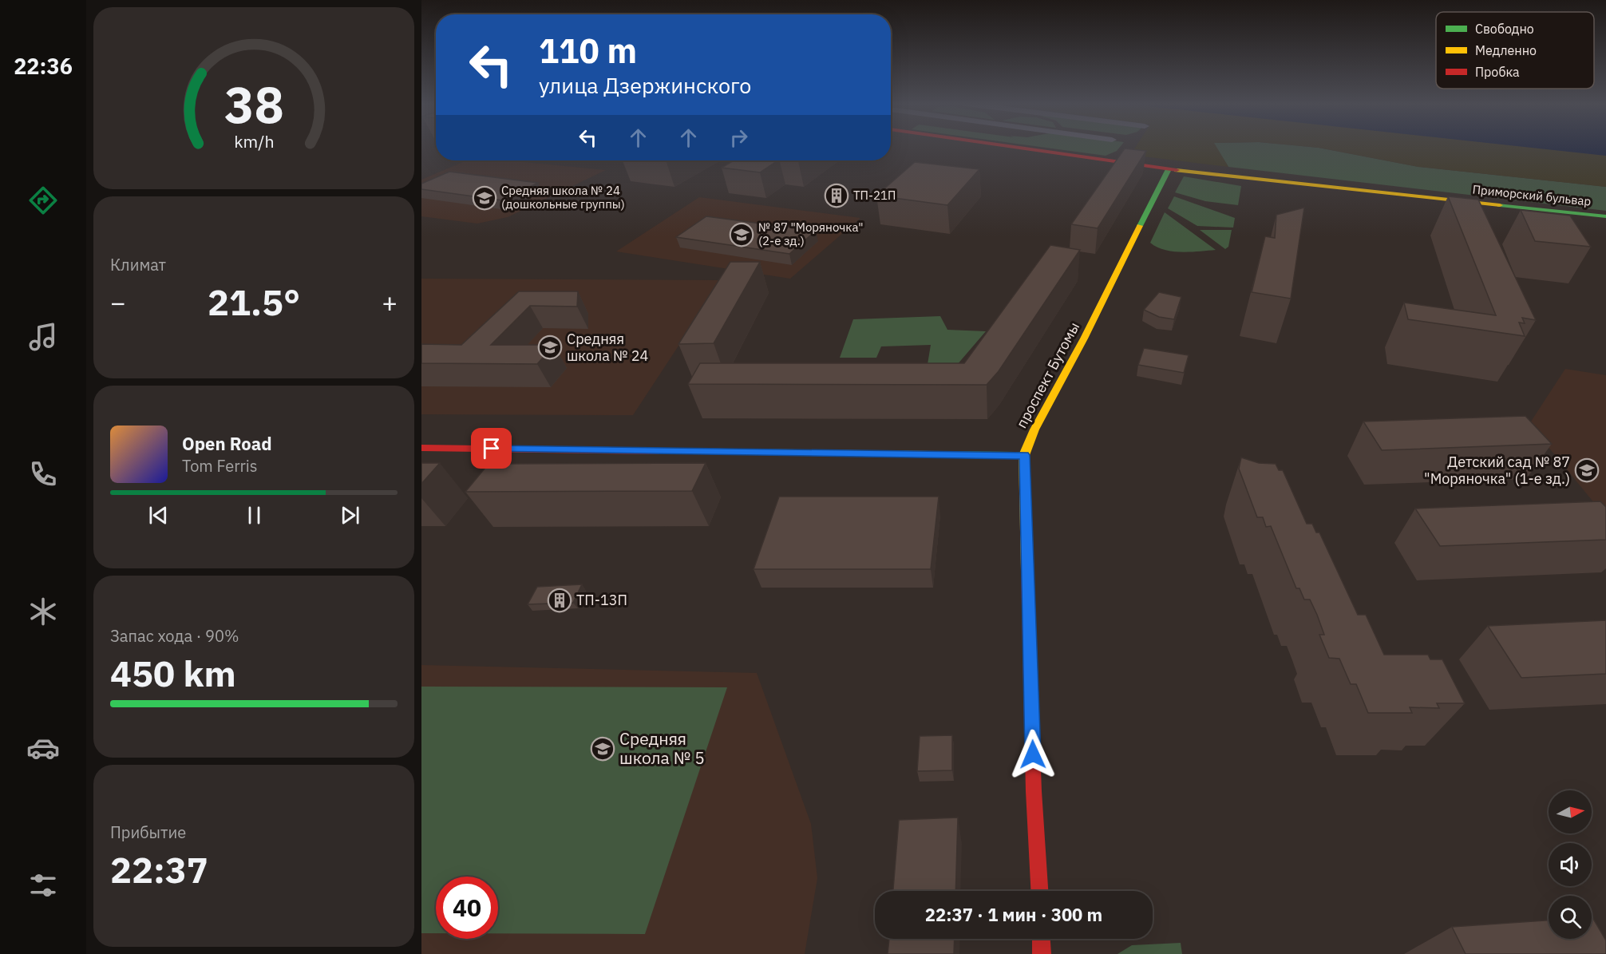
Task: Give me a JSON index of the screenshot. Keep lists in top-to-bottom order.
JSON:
{
  "streets": {
    "street": ["Приморский бульвар", "проспект Бутомы"]
  },
  "crossings": [
    ["Приморский бульвар", "проспект Бутомы"]
  ],
  "places": {
    "building": ["ТП-21П", "ТП-13П"],
    "school or university": [
      "Средняя школа № 24 (дошкольные группы)",
      "№ 87 \"Моряночка\" (2-е зд.)",
      "Средняя школа № 24",
      "Детский сад № 87 \"Моряночка\" (1-е зд.)",
      "Средняя школа № 5"
    ]
  },
  "legend": ["Свободно", "Медленно", "Пробка"],
  "north": "right",
  "page": {
    "tabs": "22:36",
    "turn": ["110 m", "улица Дзержинского"],
    "tile": [
      "Климат",
      ["Запас хода · 90%", "450 km"],
      ["Прибытие", "22:37"]
    ],
    "heat": ["−", "21.5°", "+"],
    "song": ["Open Road", "Tom Ferris"],
    "limit": "40",
    "trip": "22:37 · 1 мин · 300 m",
    "gauge": ["38", "km/h"]
  }
}
